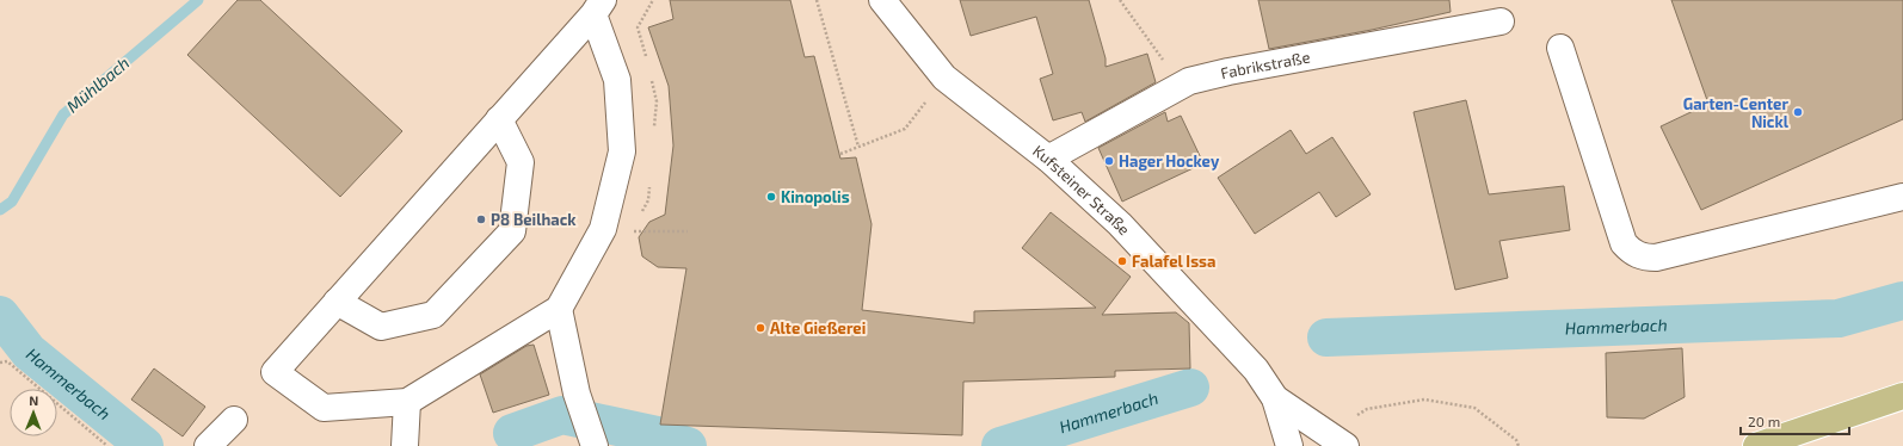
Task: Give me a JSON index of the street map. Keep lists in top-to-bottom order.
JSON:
{
  "streets": {
    "street": ["Fabrikstraße", "Kufsteiner Straße"]
  },
  "crossings": [
    ["Fabrikstraße", "Kufsteiner Straße"]
  ],
  "water": ["Mühlbach", "Hammerbach"],
  "places": [
    "Garten-Center Nickl",
    "Hager Hockey",
    "Kinopolis",
    "P8 Beilhack",
    "Falafel Issa",
    "Alte Gießerei"
  ],
  "scale_bar": "20 m",
  "north": "top"
}
